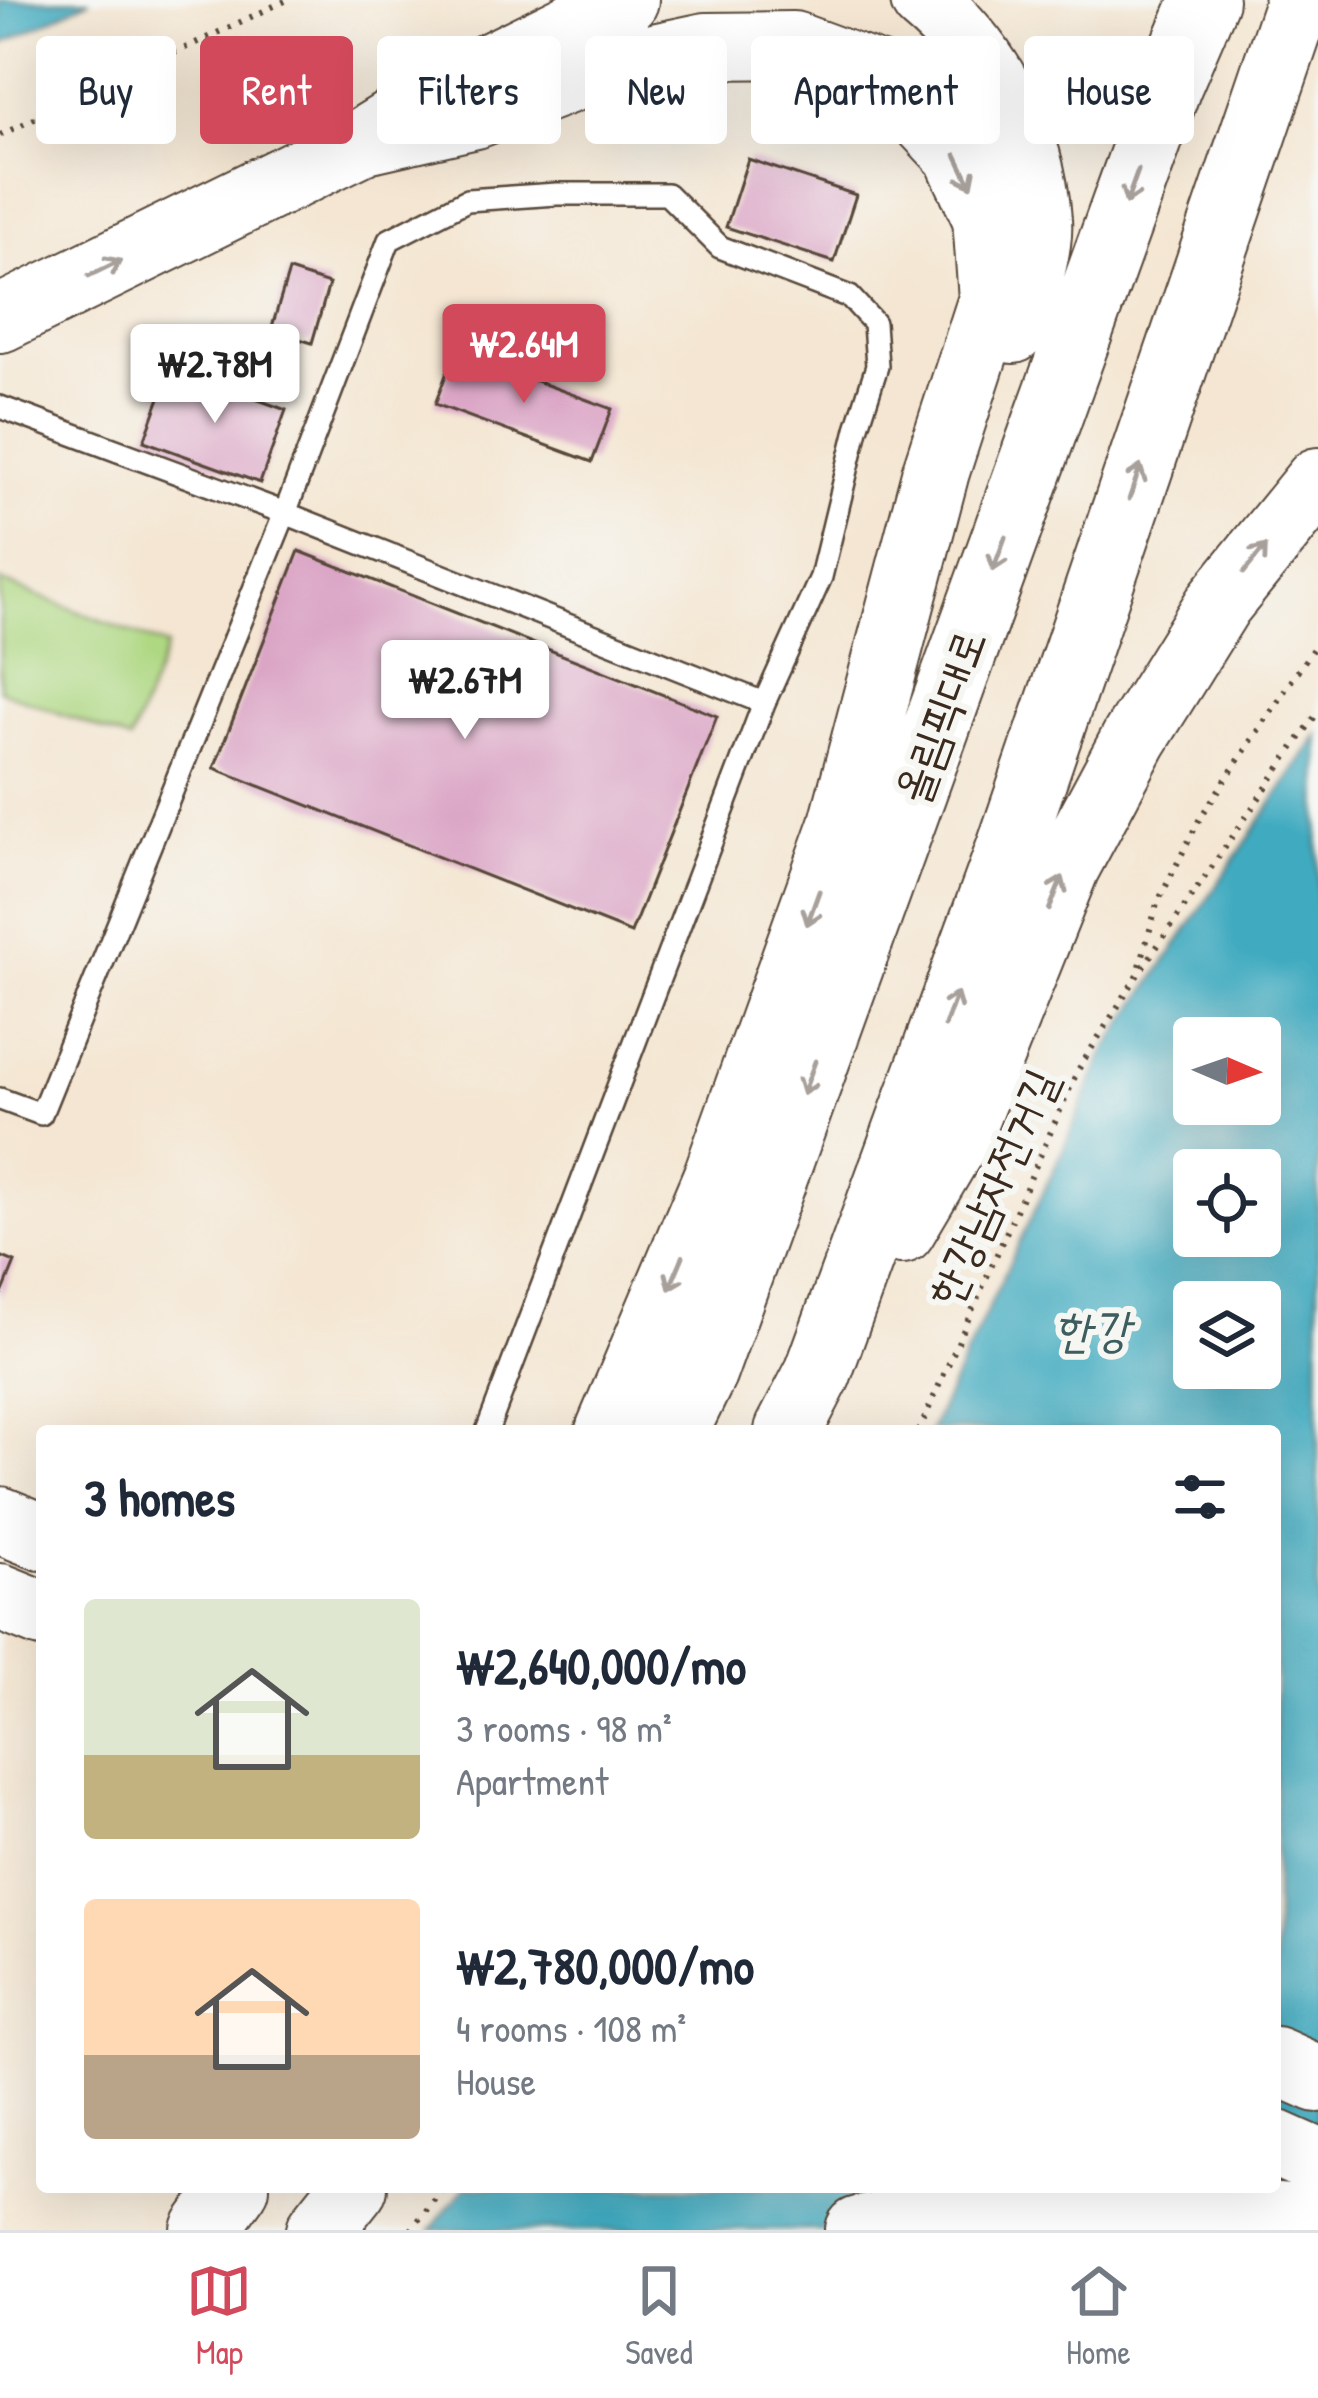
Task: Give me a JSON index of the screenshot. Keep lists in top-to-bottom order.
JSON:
{
  "streets": {
    "main road": ["올림픽대로"],
    "path": ["한강남자전거길"]
  },
  "water": ["한강"],
  "north": "right",
  "page": {
    "chip": [
      "Buy",
      "Rent",
      "Filters",
      "New",
      "Apartment",
      "House"
    ],
    "price": ["₩2.64M", "₩2.78M", "₩2.67M"],
    "heading": "3 homes",
    "list": [
      {
        "name": "₩2,640,000/mo",
        "note": "3 rooms · 98 m² · Apartment"
      },
      {
        "name": "₩2,780,000/mo",
        "note": "4 rooms · 108 m² · House"
      }
    ],
    "tabs": ["Map", "Saved", "Home"]
  }
}
